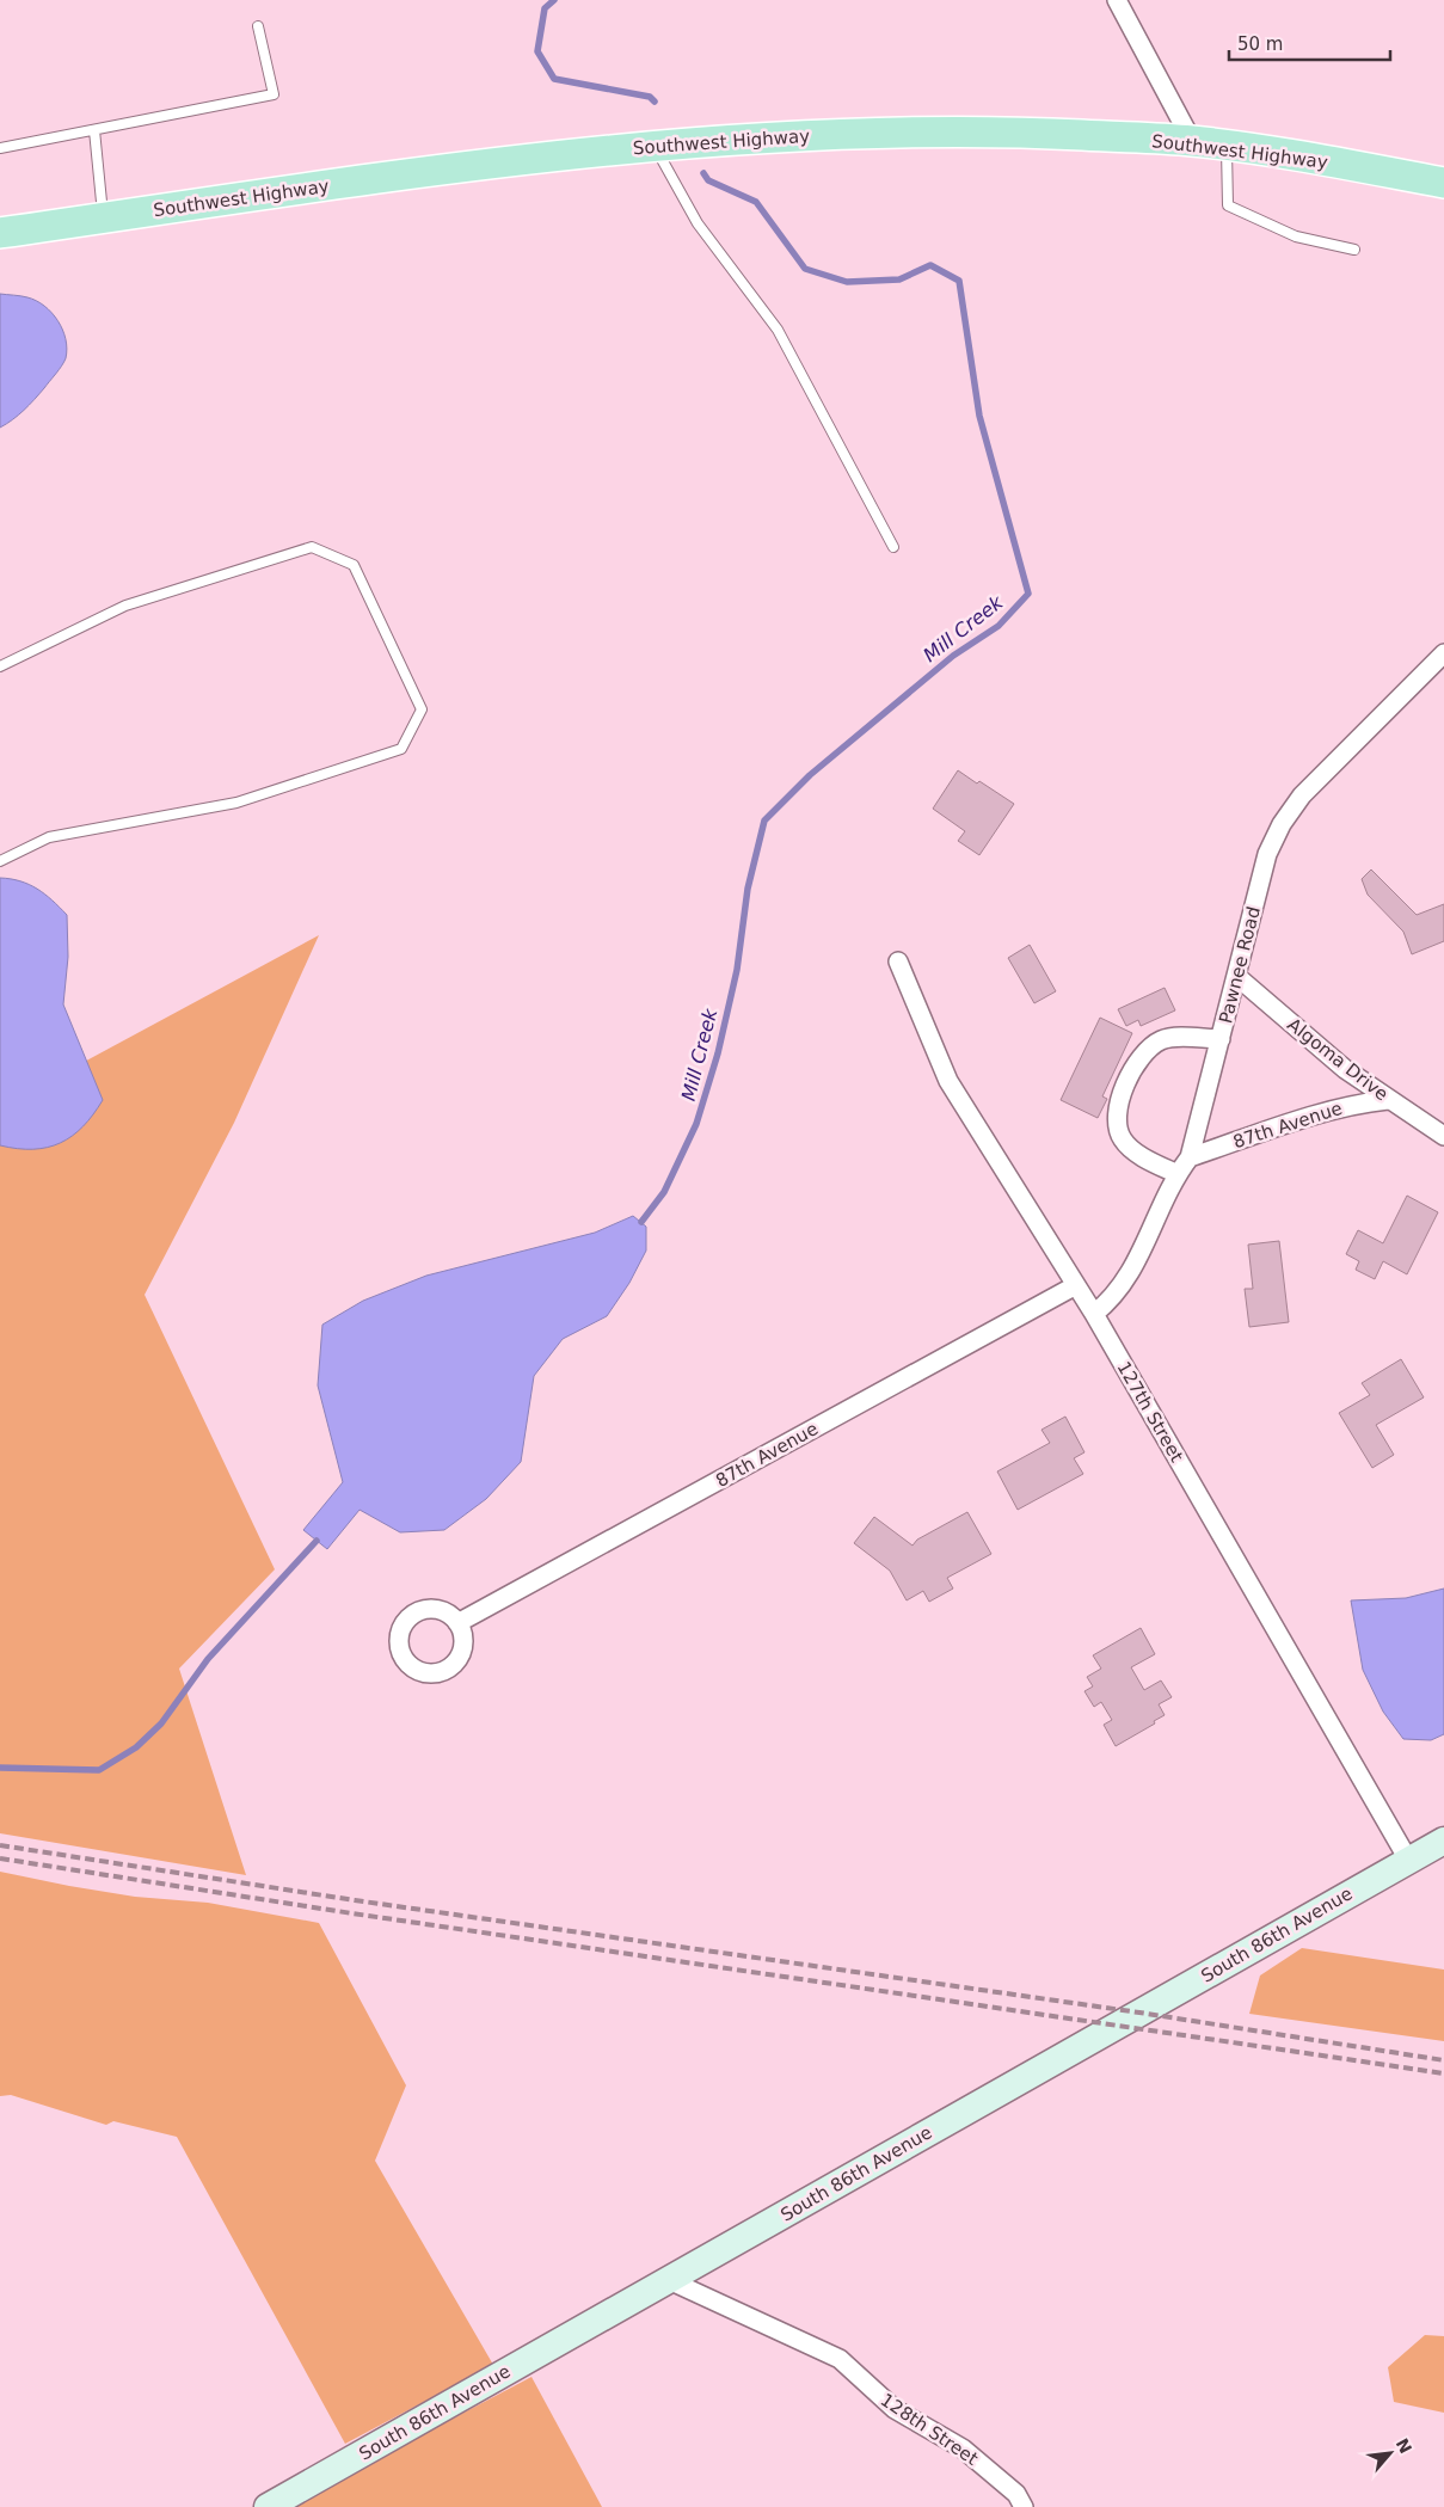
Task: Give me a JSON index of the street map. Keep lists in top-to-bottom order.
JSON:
{
  "streets": {
    "main road": ["Southwest Highway"],
    "street": [
      "Pawnee Road",
      "Algoma Drive",
      "87th Avenue",
      "127th Street",
      "South 86th Avenue",
      "128th Street"
    ]
  },
  "crossings": [
    ["Pawnee Road", "Algoma Drive"],
    ["Pawnee Road", "87th Avenue"],
    ["Pawnee Road", "127th Street"],
    ["Algoma Drive", "87th Avenue"],
    ["87th Avenue", "127th Street"],
    ["127th Street", "South 86th Avenue"],
    ["South 86th Avenue", "128th Street"]
  ],
  "water": ["Mill Creek"],
  "scale_bar": "50 m",
  "north": "top right"
}
